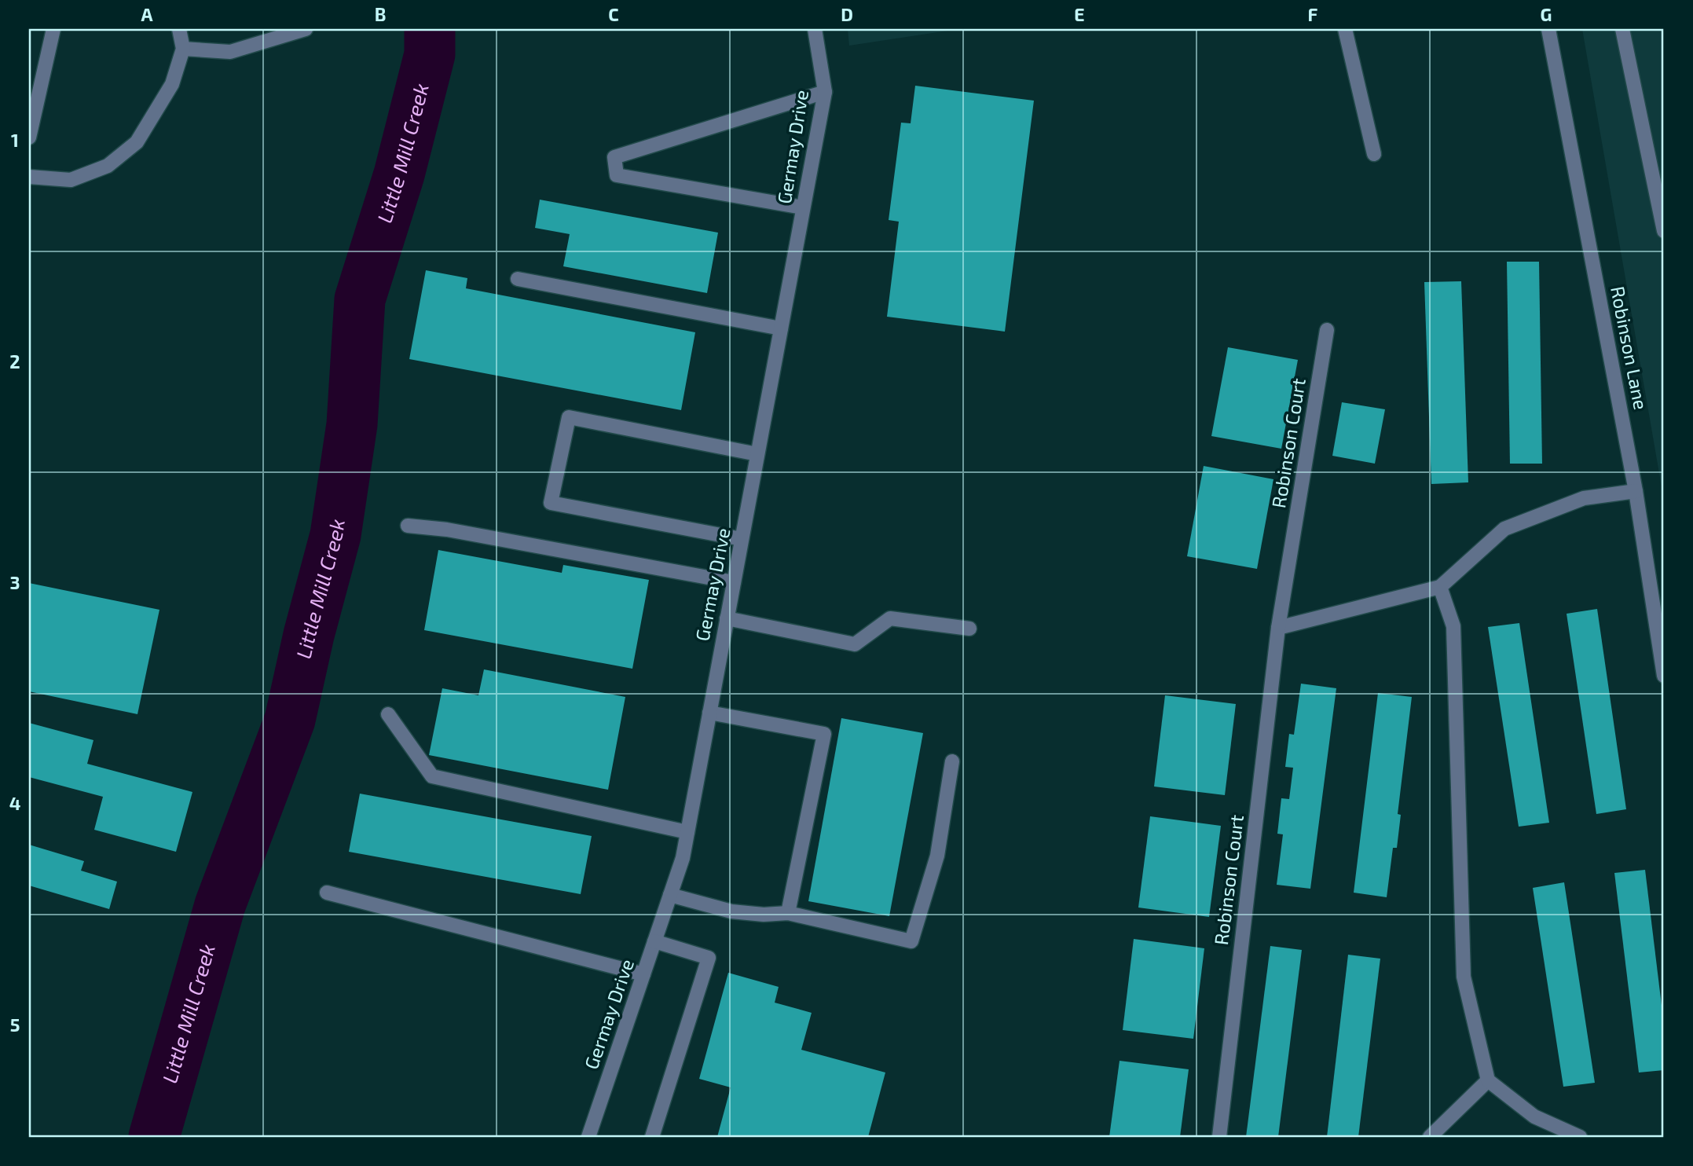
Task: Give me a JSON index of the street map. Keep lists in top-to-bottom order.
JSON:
{
  "streets": {
    "street": ["Germay Drive", "Robinson Lane", "Robinson Court"]
  },
  "water": ["Little Mill Creek"],
  "grid": {
    "columns": [
      "A",
      "B",
      "C",
      "D",
      "E",
      "F",
      "G"
    ],
    "rows": [
      "1",
      "2",
      "3",
      "4",
      "5"
    ]
  }
}
